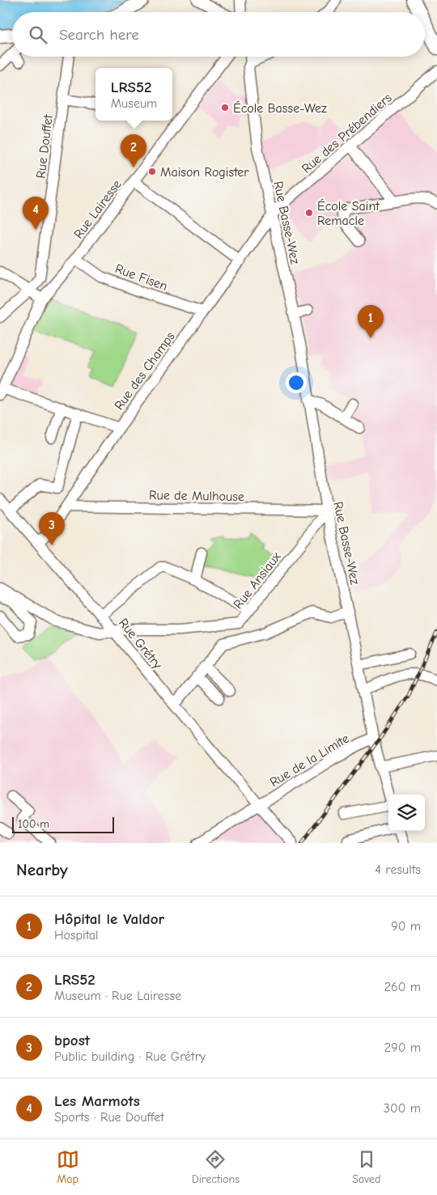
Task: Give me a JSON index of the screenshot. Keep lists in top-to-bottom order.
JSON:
{
  "streets": {
    "street": [
      "Rue des Prébendiers",
      "Rue Douffet",
      "Rue Lairesse",
      "Rue Basse-Wez",
      "Rue Fisen",
      "Rue des Champs",
      "Rue de Mulhouse",
      "Rue Ansiaux",
      "Rue Grétry",
      "Rue de la Limite"
    ]
  },
  "crossings": [
    ["Rue des Prébendiers", "Rue Basse-Wez"],
    ["Rue des Prébendiers", "Rue des Champs"],
    ["Rue Lairesse", "Rue Fisen"],
    ["Rue Basse-Wez", "Rue des Champs"],
    ["Rue Basse-Wez", "Rue de Mulhouse"],
    ["Rue Basse-Wez", "Rue Ansiaux"],
    ["Rue Basse-Wez", "Rue de la Limite"],
    ["Rue Fisen", "Rue des Champs"],
    ["Rue des Champs", "Rue de Mulhouse"],
    ["Rue des Champs", "Rue Grétry"],
    ["Rue de Mulhouse", "Rue Ansiaux"],
    ["Rue Ansiaux", "Rue Grétry"],
    ["Rue Grétry", "Rue de la Limite"]
  ],
  "places": ["École Basse-Wez", "Maison Rogister", "École Saint Remacle"],
  "scale_bar": "100 m",
  "page": {
    "search": "Search here",
    "popup": ["LRS52", "Museum"],
    "pins": [
      "2",
      "4",
      "1",
      "3"
    ],
    "scale": "100 m",
    "heading": ["Nearby", "4 results"],
    "list": [
      {
        "mark": "1",
        "name": "Hôpital le Valdor",
        "note": "Hospital",
        "value": "90 m"
      },
      {
        "mark": "2",
        "name": "LRS52",
        "note": "Museum · Rue Lairesse",
        "value": "260 m"
      },
      {
        "mark": "3",
        "name": "bpost",
        "note": "Public building · Rue Grétry",
        "value": "290 m"
      },
      {
        "mark": "4",
        "name": "Les Marmots",
        "note": "Sports · Rue Douffet",
        "value": "300 m"
      }
    ],
    "nav": ["Map", "Directions", "Saved"]
  }
}
